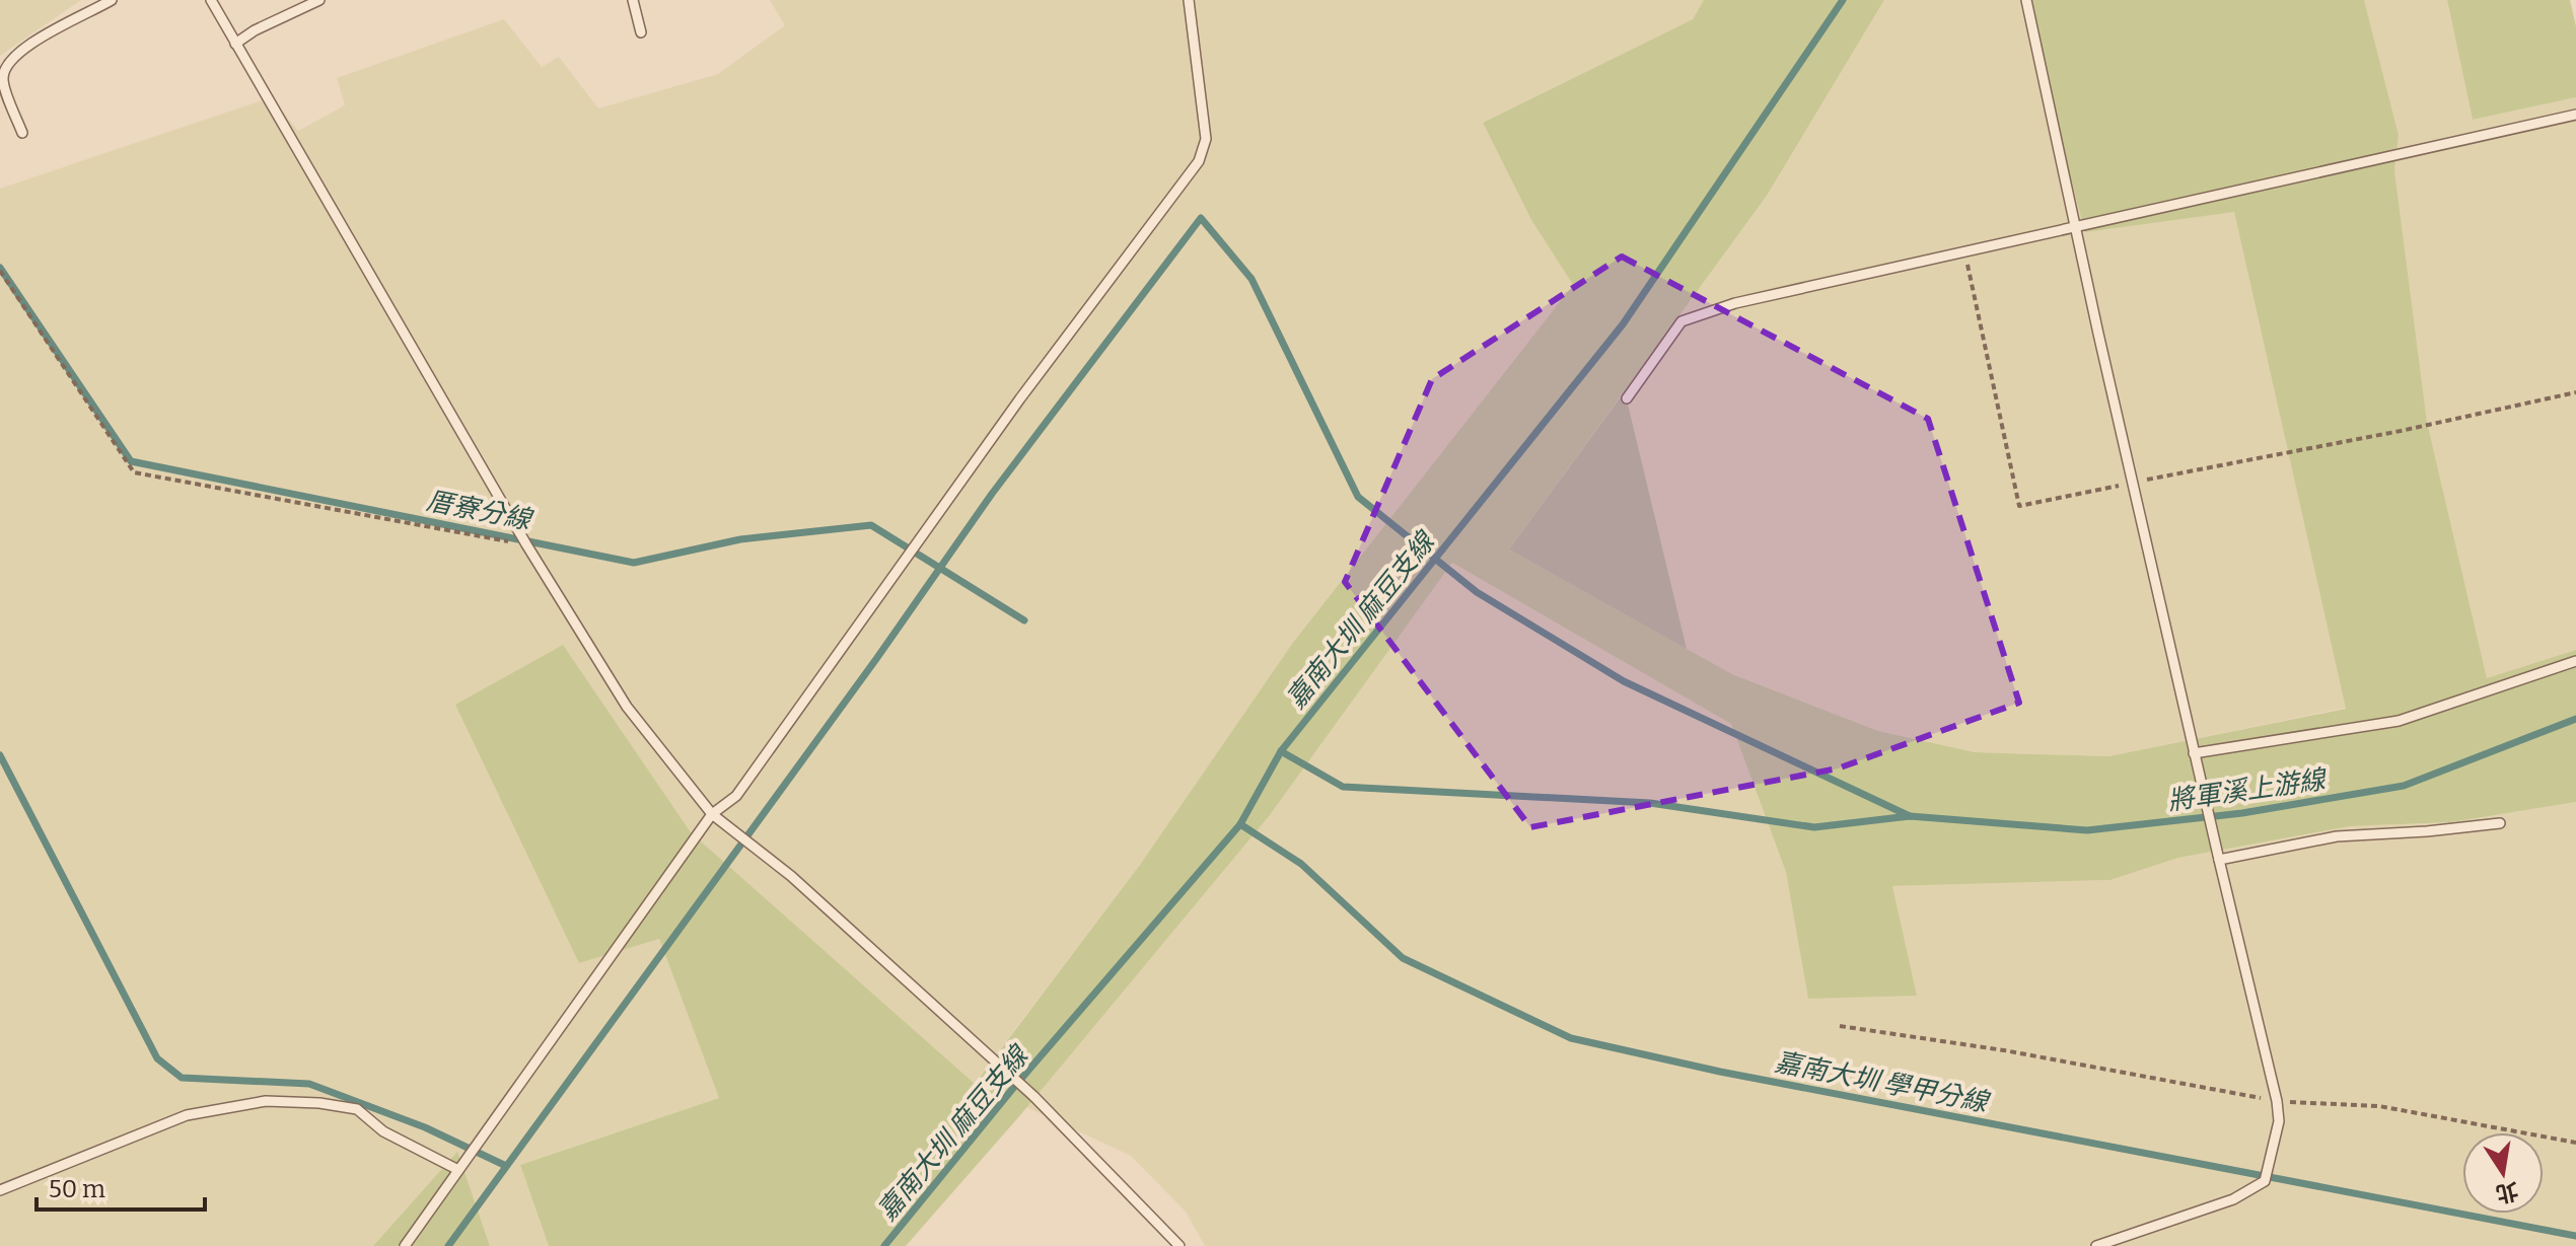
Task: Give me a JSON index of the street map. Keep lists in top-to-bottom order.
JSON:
{
  "water": [
    "厝寮分線",
    "嘉南大圳 麻豆支線",
    "將軍溪上游線",
    "嘉南大圳 學甲分線"
  ],
  "scale_bar": "50 m",
  "north": "bottom"
}
